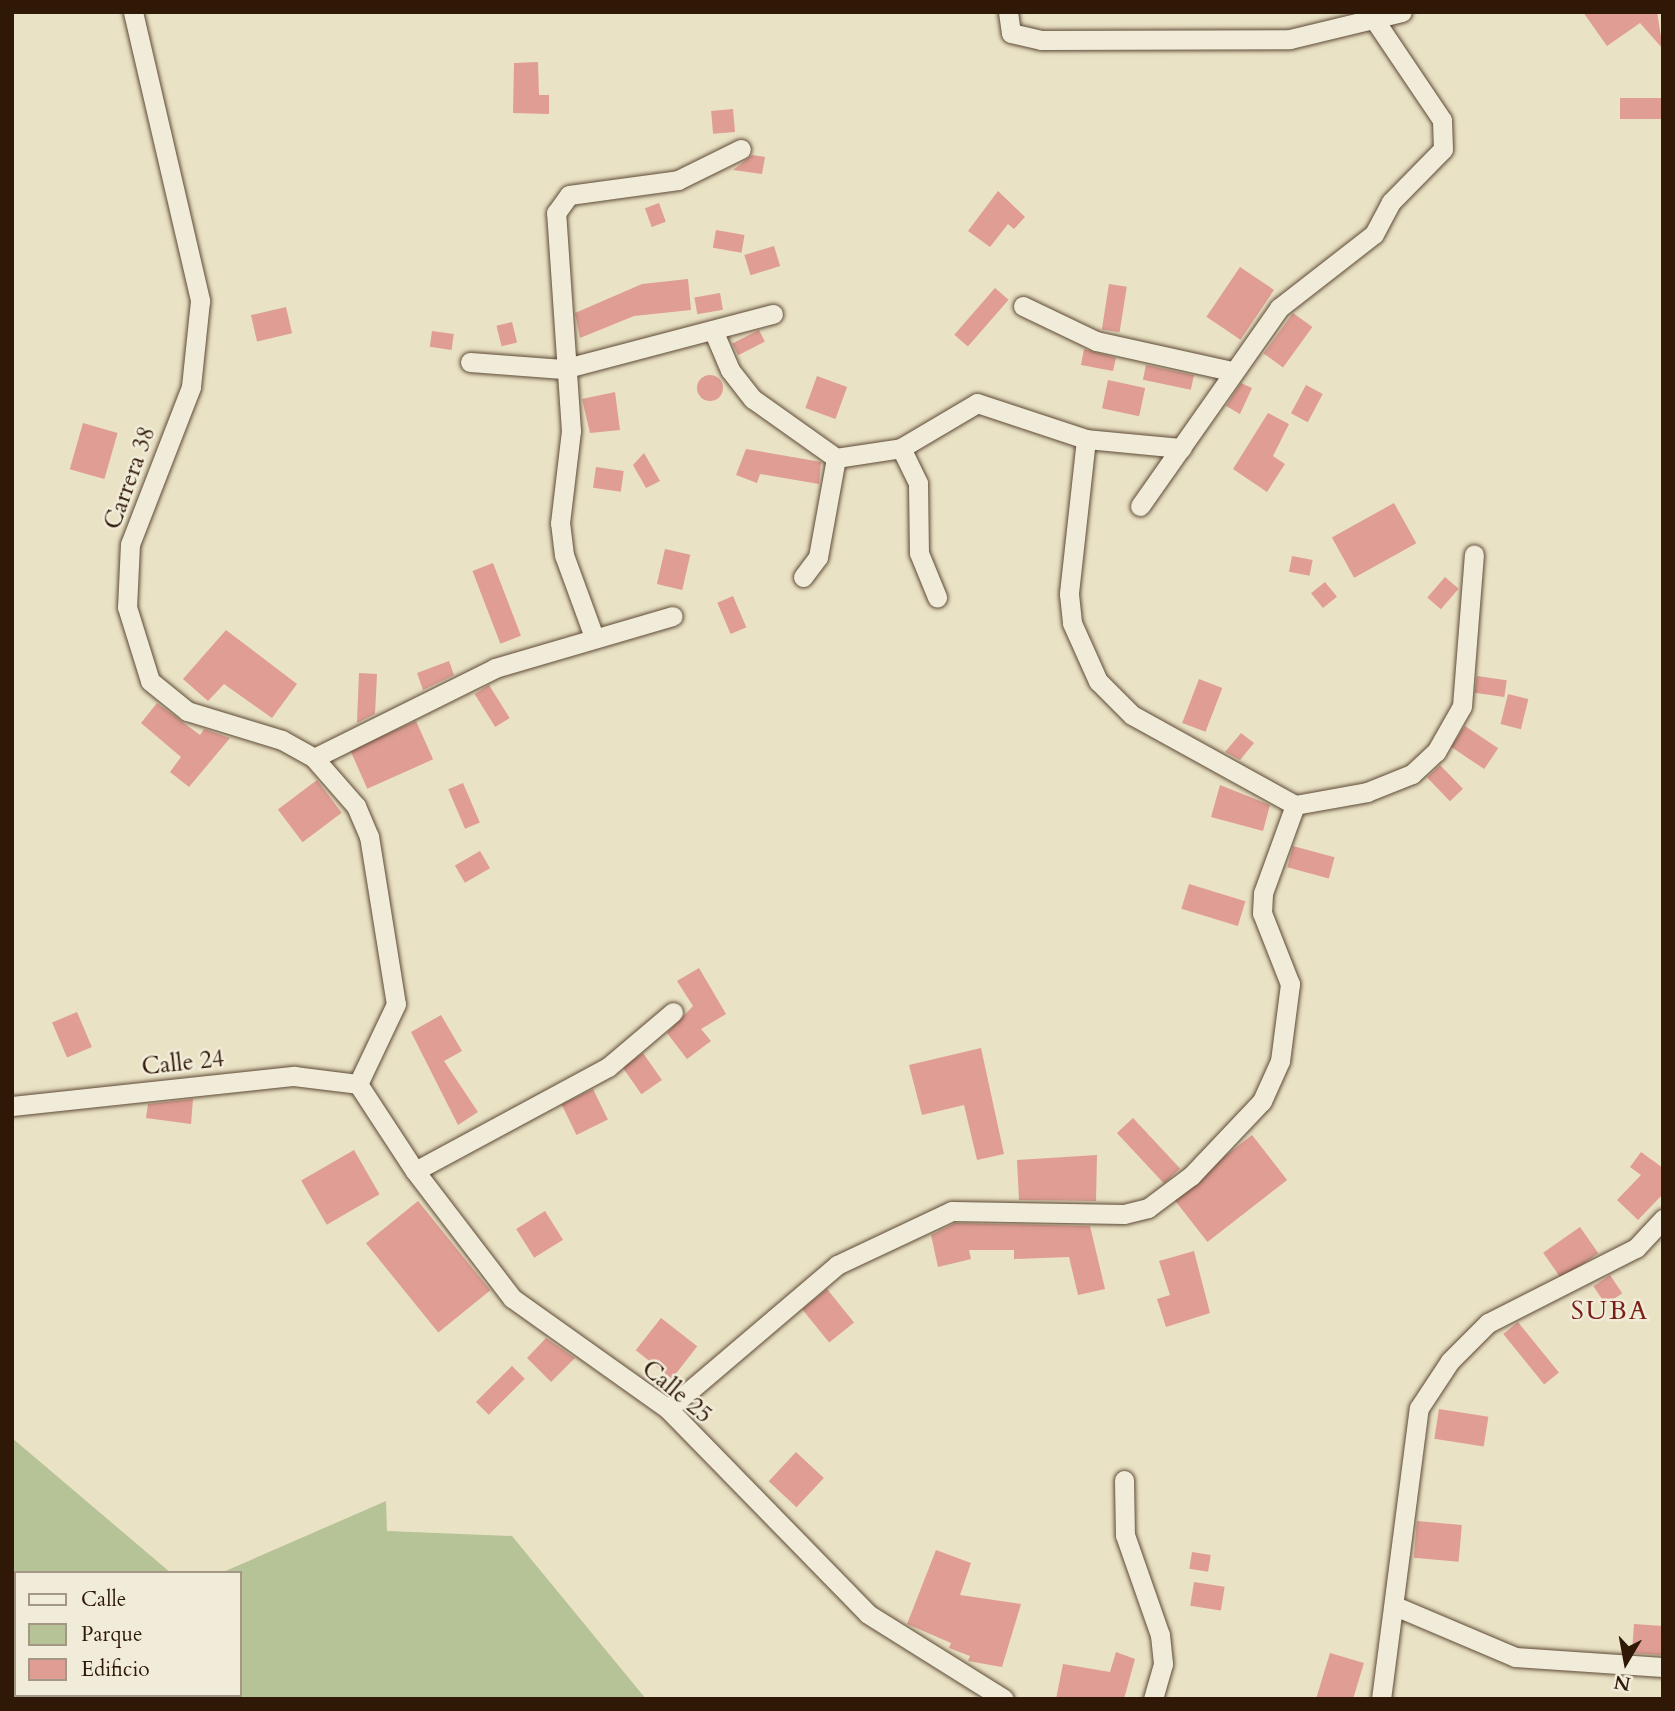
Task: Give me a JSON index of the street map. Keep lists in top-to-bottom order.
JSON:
{
  "streets": {
    "street": ["Carrera 38", "Calle 24", "Calle 25"]
  },
  "crossings": [
    ["Carrera 38", "Calle 24"],
    ["Carrera 38", "Calle 25"],
    ["Calle 24", "Calle 25"]
  ],
  "districts": ["SUBA"],
  "legend": ["Calle", "Parque", "Edificio"],
  "north": "bottom"
}
